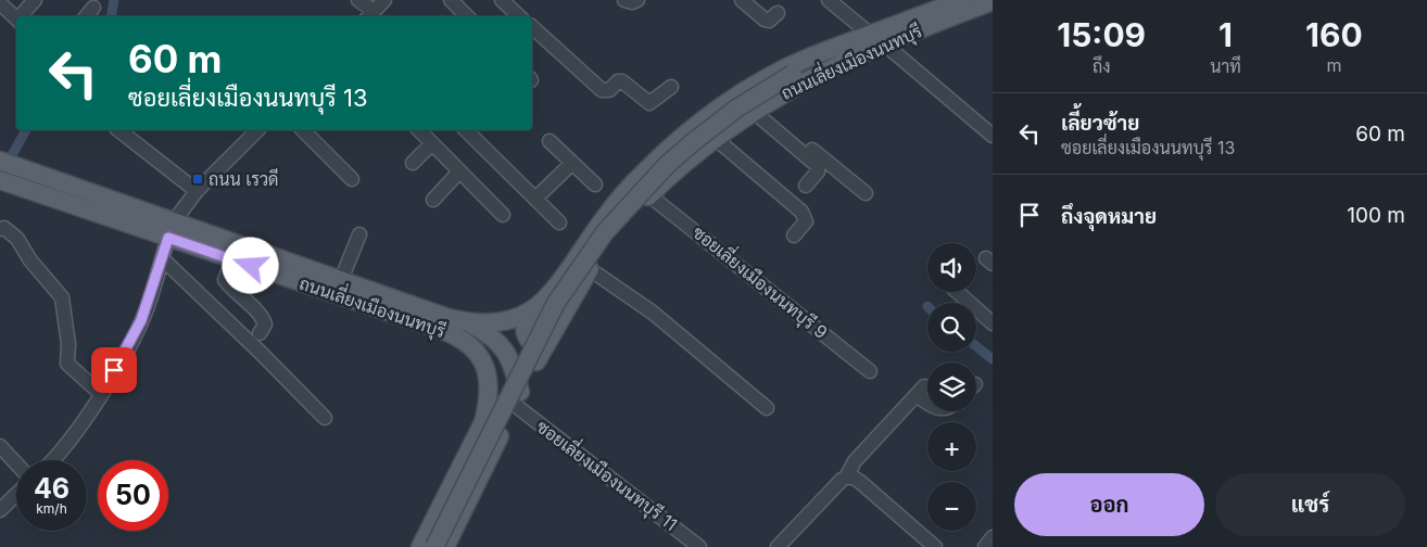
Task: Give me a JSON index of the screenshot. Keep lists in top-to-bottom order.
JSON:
{
  "streets": {
    "main road": ["ถนนเลี่ยงเมืองนนทบุรี"],
    "street": ["ซอยเลี่ยงเมืองนนทบุรี 9", "ซอยเลี่ยงเมืองนนทบุรี 11"]
  },
  "crossings": [
    ["ถนนเลี่ยงเมืองนนทบุรี", "ซอยเลี่ยงเมืองนนทบุรี 9"],
    ["ถนนเลี่ยงเมืองนนทบุรี", "ซอยเลี่ยงเมืองนนทบุรี 11"]
  ],
  "places": {
    "transit": ["ถนน เรวดี"]
  },
  "page": {
    "eta": [
      "15:09",
      "ถึง",
      "1",
      "นาที",
      "160",
      "m"
    ],
    "turn": ["60 m", "ซอยเลี่ยงเมืองนนทบุรี 13"],
    "list": [
      {
        "name": "เลี้ยวซ้าย",
        "note": "ซอยเลี่ยงเมืองนนทบุรี 13",
        "value": "60 m"
      },
      {
        "name": "ถึงจุดหมาย",
        "value": "100 m"
      }
    ],
    "map_buttons": ["+", "−"],
    "speed": "46 km/h",
    "limit": "50",
    "buttons": ["ออก", "แชร์"]
  }
}
